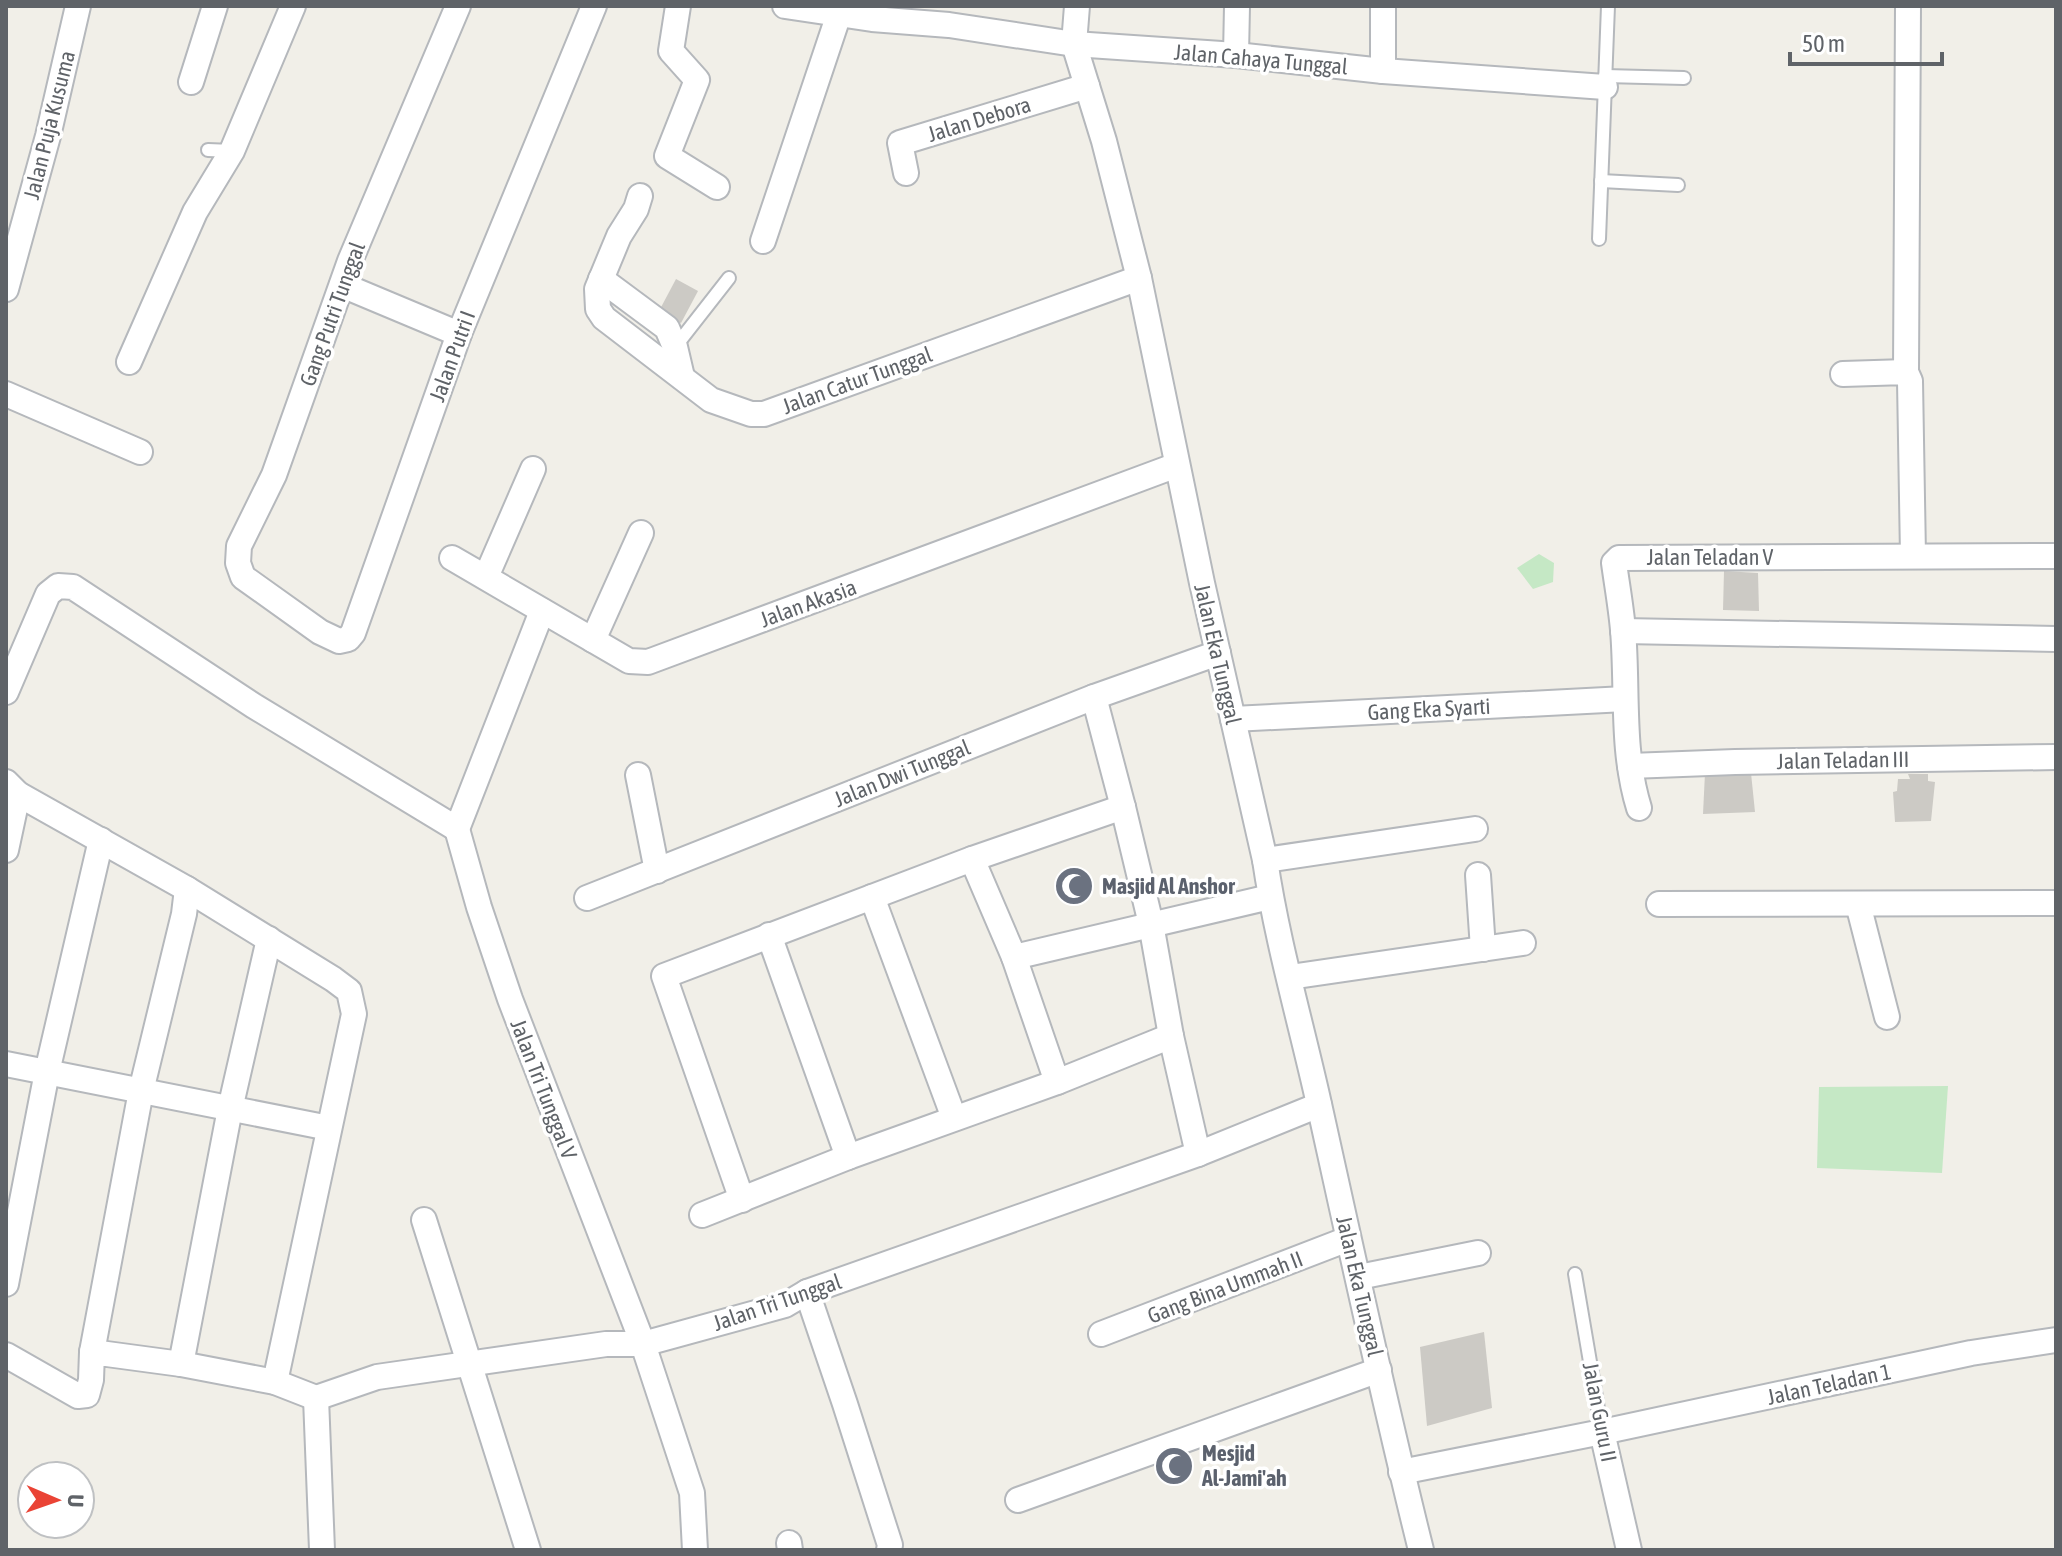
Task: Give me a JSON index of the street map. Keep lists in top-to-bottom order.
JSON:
{
  "streets": {
    "street": [
      "Jalan Cahaya Tunggal",
      "Jalan Debora",
      "Jalan Puja Kusuma",
      "Gang Putri Tunggal",
      "Jalan Putri I",
      "Jalan Catur Tunggal",
      "Jalan Teladan V",
      "Jalan Akasia",
      "Jalan Eka Tunggal",
      "Gang Eka Syarti",
      "Jalan Teladan III",
      "Jalan Dwi Tunggal",
      "Jalan Tri Tunggal V",
      "Gang Bina Ummah II",
      "Jalan Tri Tunggal",
      "Jalan Teladan 1",
      "Jalan Guru II"
    ]
  },
  "crossings": [
    ["Jalan Cahaya Tunggal", "Jalan Eka Tunggal"],
    ["Jalan Debora", "Jalan Eka Tunggal"],
    ["Gang Putri Tunggal", "Jalan Putri I"],
    ["Jalan Catur Tunggal", "Jalan Eka Tunggal"],
    ["Jalan Teladan V", "Gang Eka Syarti"],
    ["Jalan Teladan V", "Jalan Teladan III"],
    ["Jalan Akasia", "Jalan Eka Tunggal"],
    ["Jalan Eka Tunggal", "Gang Eka Syarti"],
    ["Jalan Eka Tunggal", "Jalan Dwi Tunggal"],
    ["Jalan Eka Tunggal", "Gang Bina Ummah II"],
    ["Jalan Eka Tunggal", "Jalan Tri Tunggal"],
    ["Jalan Eka Tunggal", "Jalan Teladan 1"],
    ["Jalan Tri Tunggal V", "Jalan Tri Tunggal"],
    ["Jalan Teladan 1", "Jalan Guru II"]
  ],
  "places": {
    "mosque": ["Masjid Al Anshor", "Mesjid Al-Jami'ah"]
  },
  "scale_bar": "50 m",
  "north": "right"
}
